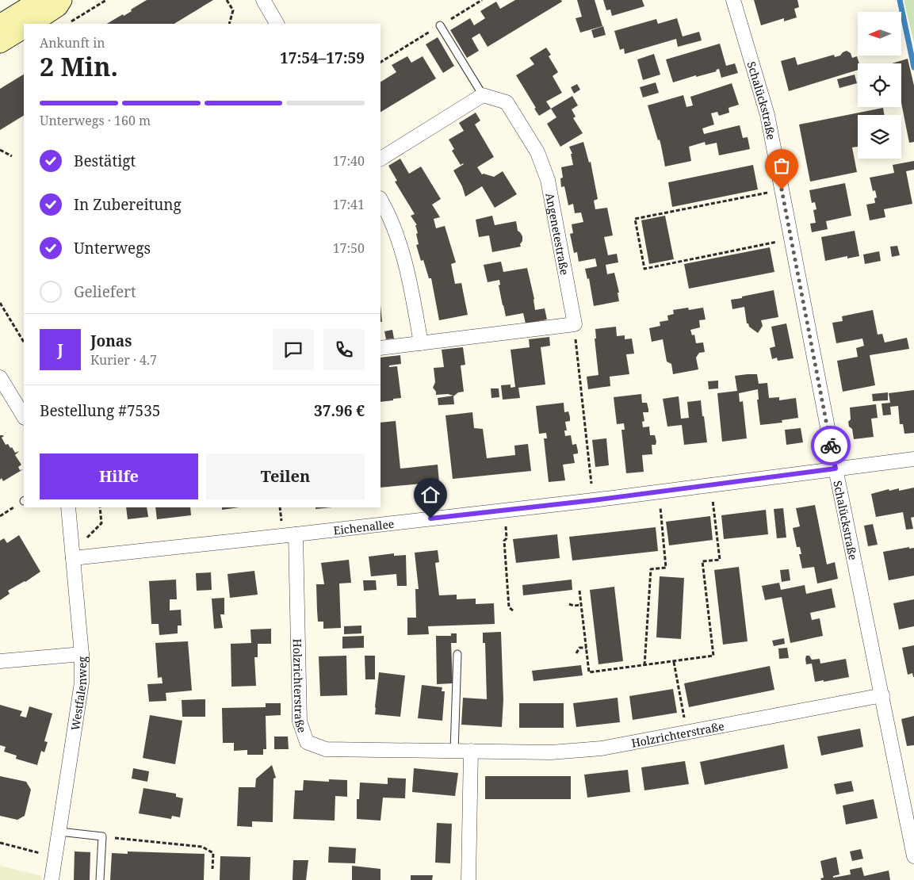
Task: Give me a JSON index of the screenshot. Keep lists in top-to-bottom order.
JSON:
{
  "streets": {
    "street": [
      "Schalückstraße",
      "Angenetestraße",
      "Eichenallee",
      "Holzrichterstraße",
      "Westfalenweg"
    ]
  },
  "crossings": [
    ["Schalückstraße", "Eichenallee"],
    ["Schalückstraße", "Holzrichterstraße"],
    ["Eichenallee", "Holzrichterstraße"],
    ["Eichenallee", "Westfalenweg"]
  ],
  "north": "left",
  "page": {
    "heading": ["2 Min.", "Ankunft in", "17:54–17:59"],
    "panel": [
      "Jonas",
      "Kurier · 4.7",
      "Bestellung #7535",
      "37.96 €"
    ],
    "bar": "Unterwegs · 160 m",
    "list": [
      ["Bestätigt", "17:40"],
      ["In Zubereitung", "17:41"],
      ["Unterwegs", "17:50"],
      "Geliefert"
    ],
    "round": "J",
    "buttons": ["Hilfe", "Teilen"]
  }
}
